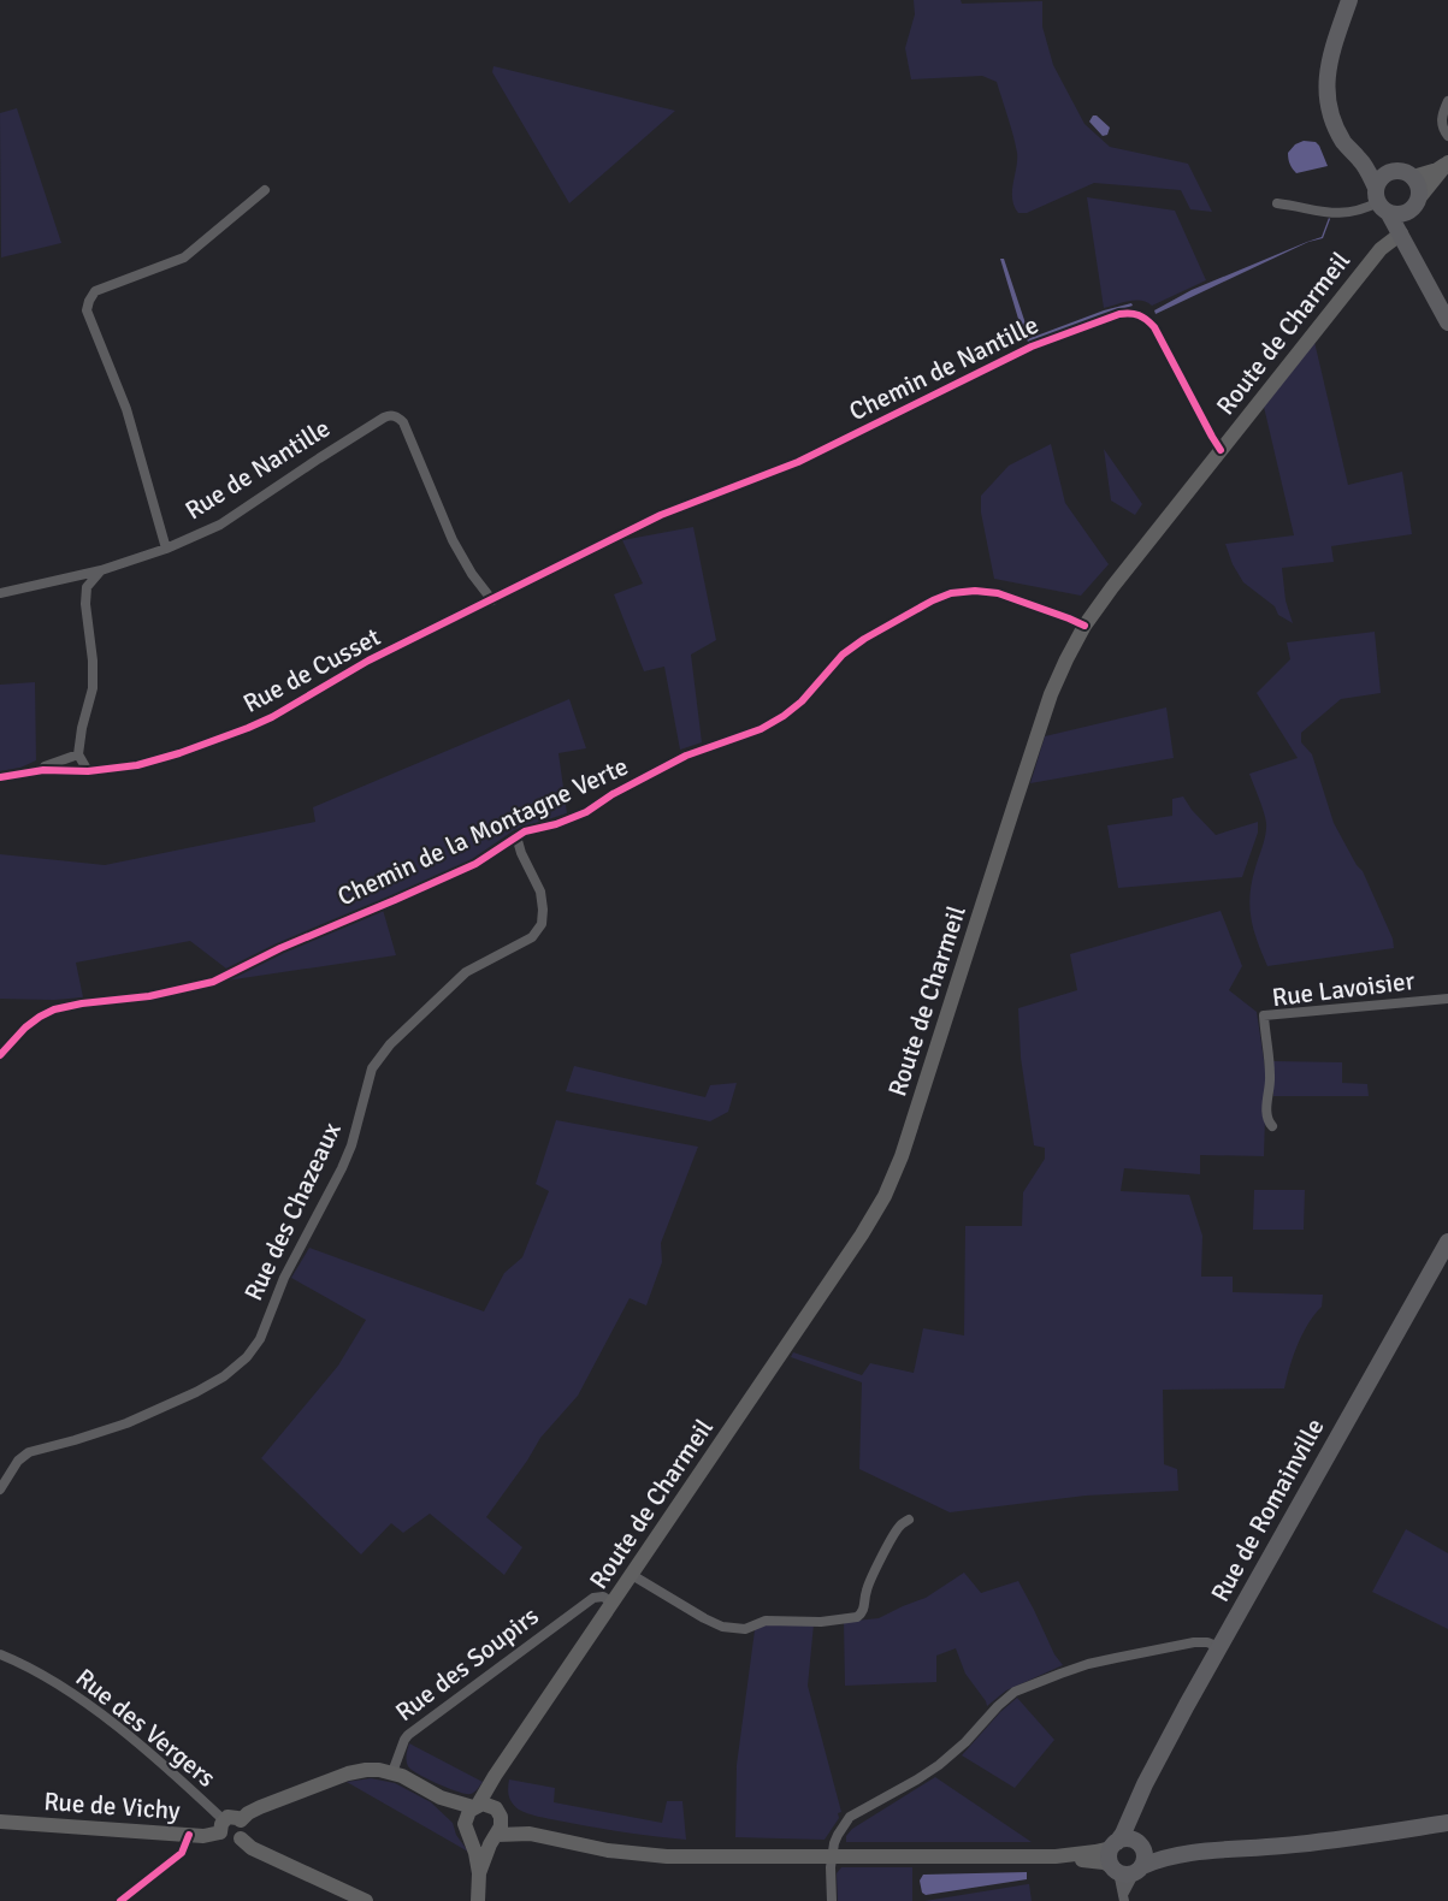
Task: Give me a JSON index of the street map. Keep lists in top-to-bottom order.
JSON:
{
  "streets": {
    "main road": ["Route de Charmeil", "Rue de Romainville", "Rue de Vichy"],
    "street": [
      "Chemin de Nantille",
      "Rue de Nantille",
      "Rue de Cusset",
      "Chemin de la Montagne Verte",
      "Rue Lavoisier",
      "Rue des Chazeaux",
      "Rue des Soupirs",
      "Rue des Vergers"
    ]
  },
  "crossings": [
    ["Route de Charmeil", "Chemin de Nantille"],
    ["Route de Charmeil", "Chemin de la Montagne Verte"],
    ["Route de Charmeil", "Rue des Soupirs"],
    ["Chemin de Nantille", "Rue de Cusset"],
    ["Rue de Nantille", "Rue de Cusset"],
    ["Chemin de la Montagne Verte", "Rue des Chazeaux"],
    ["Rue des Vergers", "Rue de Vichy"]
  ]
}
